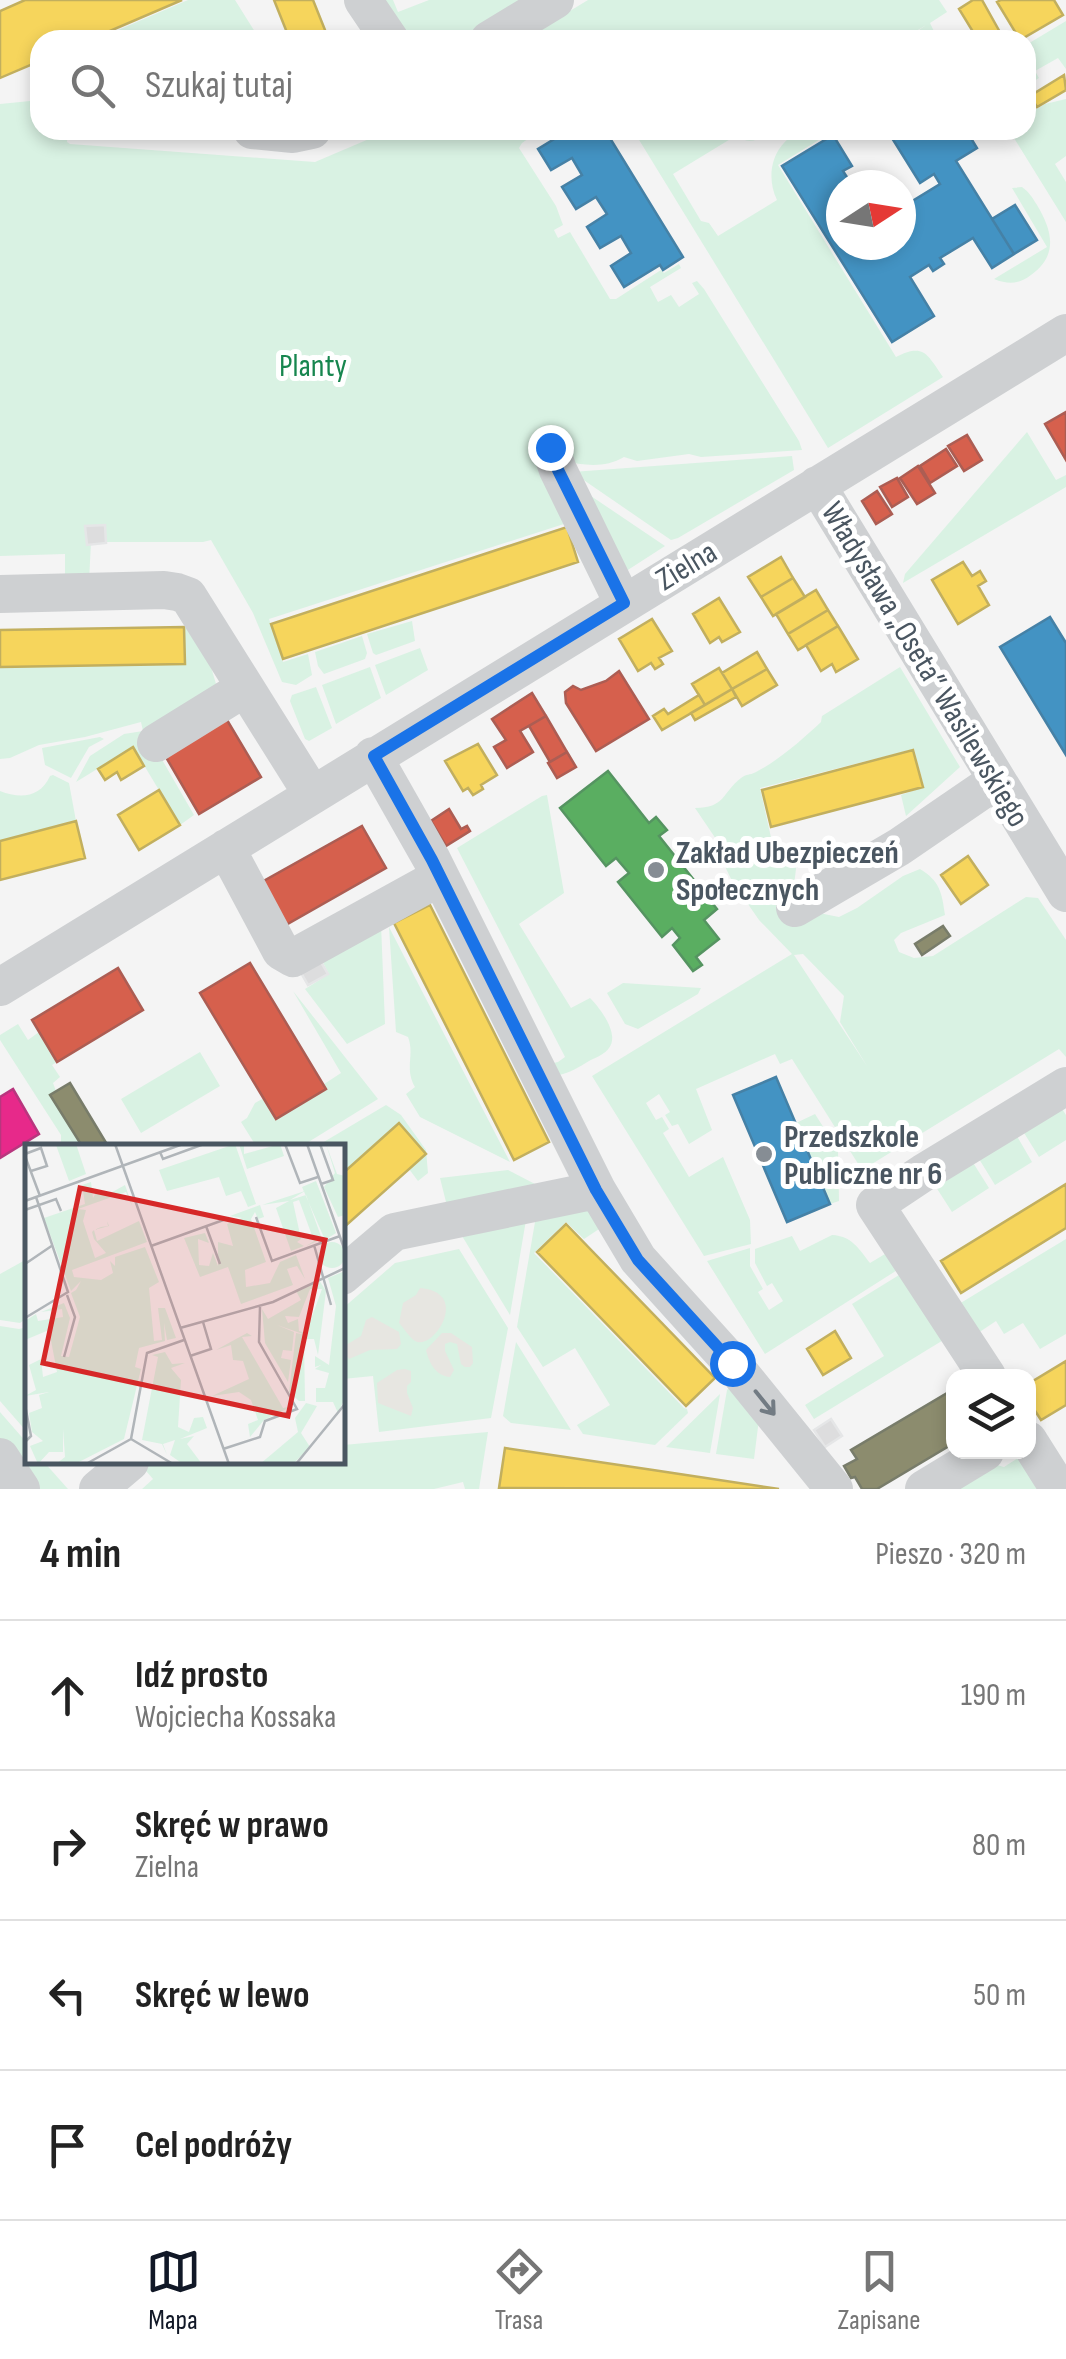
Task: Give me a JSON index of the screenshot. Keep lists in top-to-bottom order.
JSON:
{
  "streets": {
    "street": ["Zielna", "Władysława „Oseta” Wasilewskiego"]
  },
  "crossings": [
    ["Zielna", "Władysława „Oseta” Wasilewskiego"]
  ],
  "parks": ["Planty"],
  "places": ["Zakład Ubezpieczeń Społecznych", "Przedszkole Publiczne nr 6"],
  "north": "right",
  "page": {
    "search": "Szukaj tutaj",
    "heading": ["4 min", "Pieszo · 320 m"],
    "list": [
      ["Idź prosto", "Wojciecha Kossaka", "190 m"],
      ["Skręć w prawo", "Zielna", "80 m"],
      ["Skręć w lewo", "50 m"],
      "Cel podróży"
    ],
    "nav": ["Mapa", "Trasa", "Zapisane"]
  }
}
